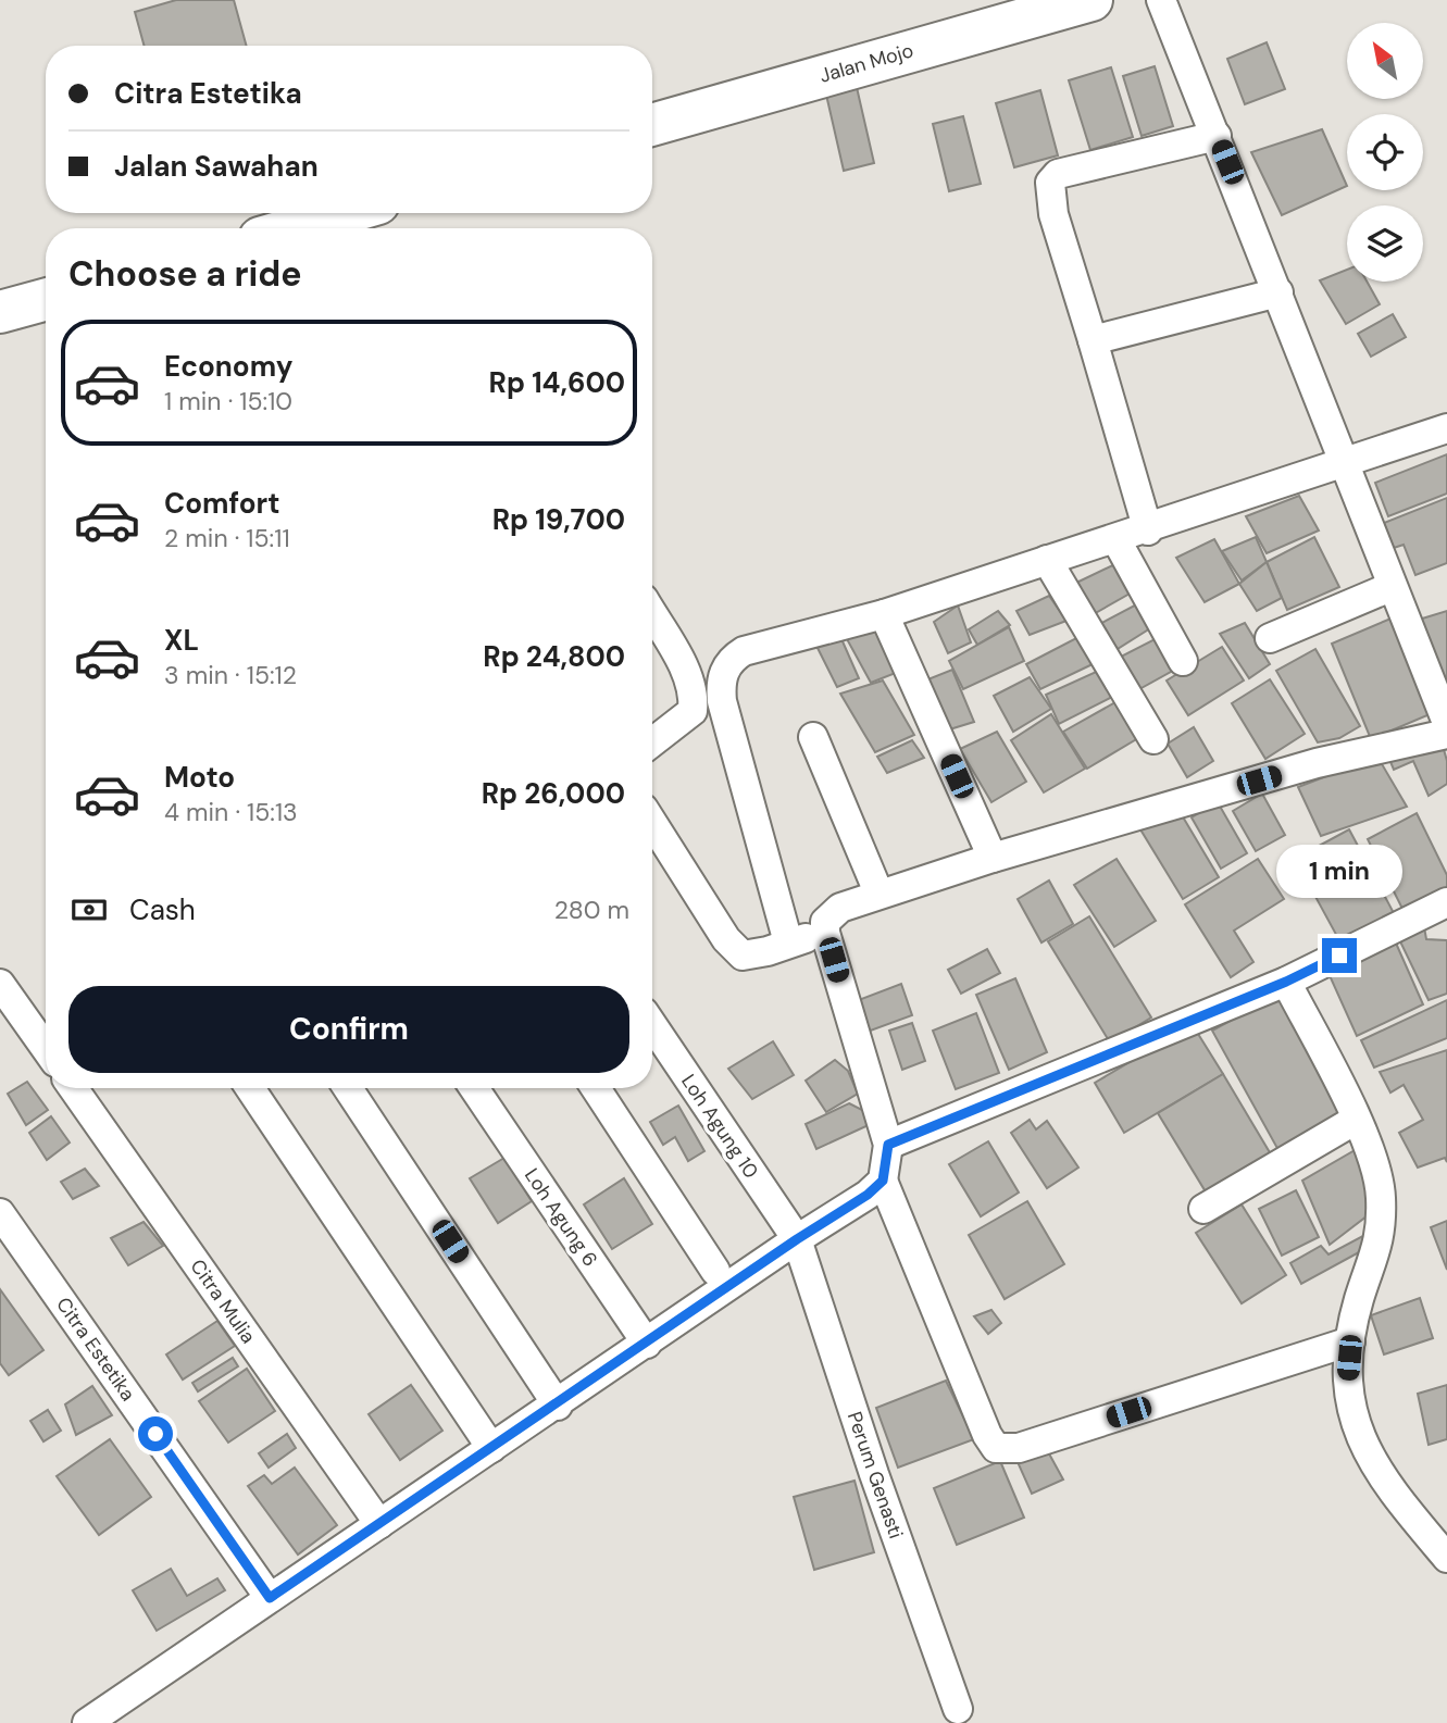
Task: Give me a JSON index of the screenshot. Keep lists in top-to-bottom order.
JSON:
{
  "streets": {
    "street": [
      "Jalan Mojo",
      "Loh Agung 10",
      "Loh Agung 6",
      "Citra Mulia",
      "Citra Estetika",
      "Perum Genasti"
    ]
  },
  "crossings": [
    ["Loh Agung 10", "Perum Genasti"]
  ],
  "north": "top left",
  "page": {
    "banner": ["Citra Estetika", "Jalan Sawahan"],
    "heading": "Choose a ride",
    "list": [
      {
        "name": "Economy",
        "note": "1 min · 15:10",
        "value": "Rp 14,600"
      },
      {
        "name": "Comfort",
        "note": "2 min · 15:11",
        "value": "Rp 19,700"
      },
      {
        "name": "XL",
        "note": "3 min · 15:12",
        "value": "Rp 24,800"
      },
      {
        "name": "Moto",
        "note": "4 min · 15:13",
        "value": "Rp 26,000"
      }
    ],
    "bubble": "1 min",
    "pay": ["Cash", "280 m"],
    "buttons": "Confirm"
  }
}
